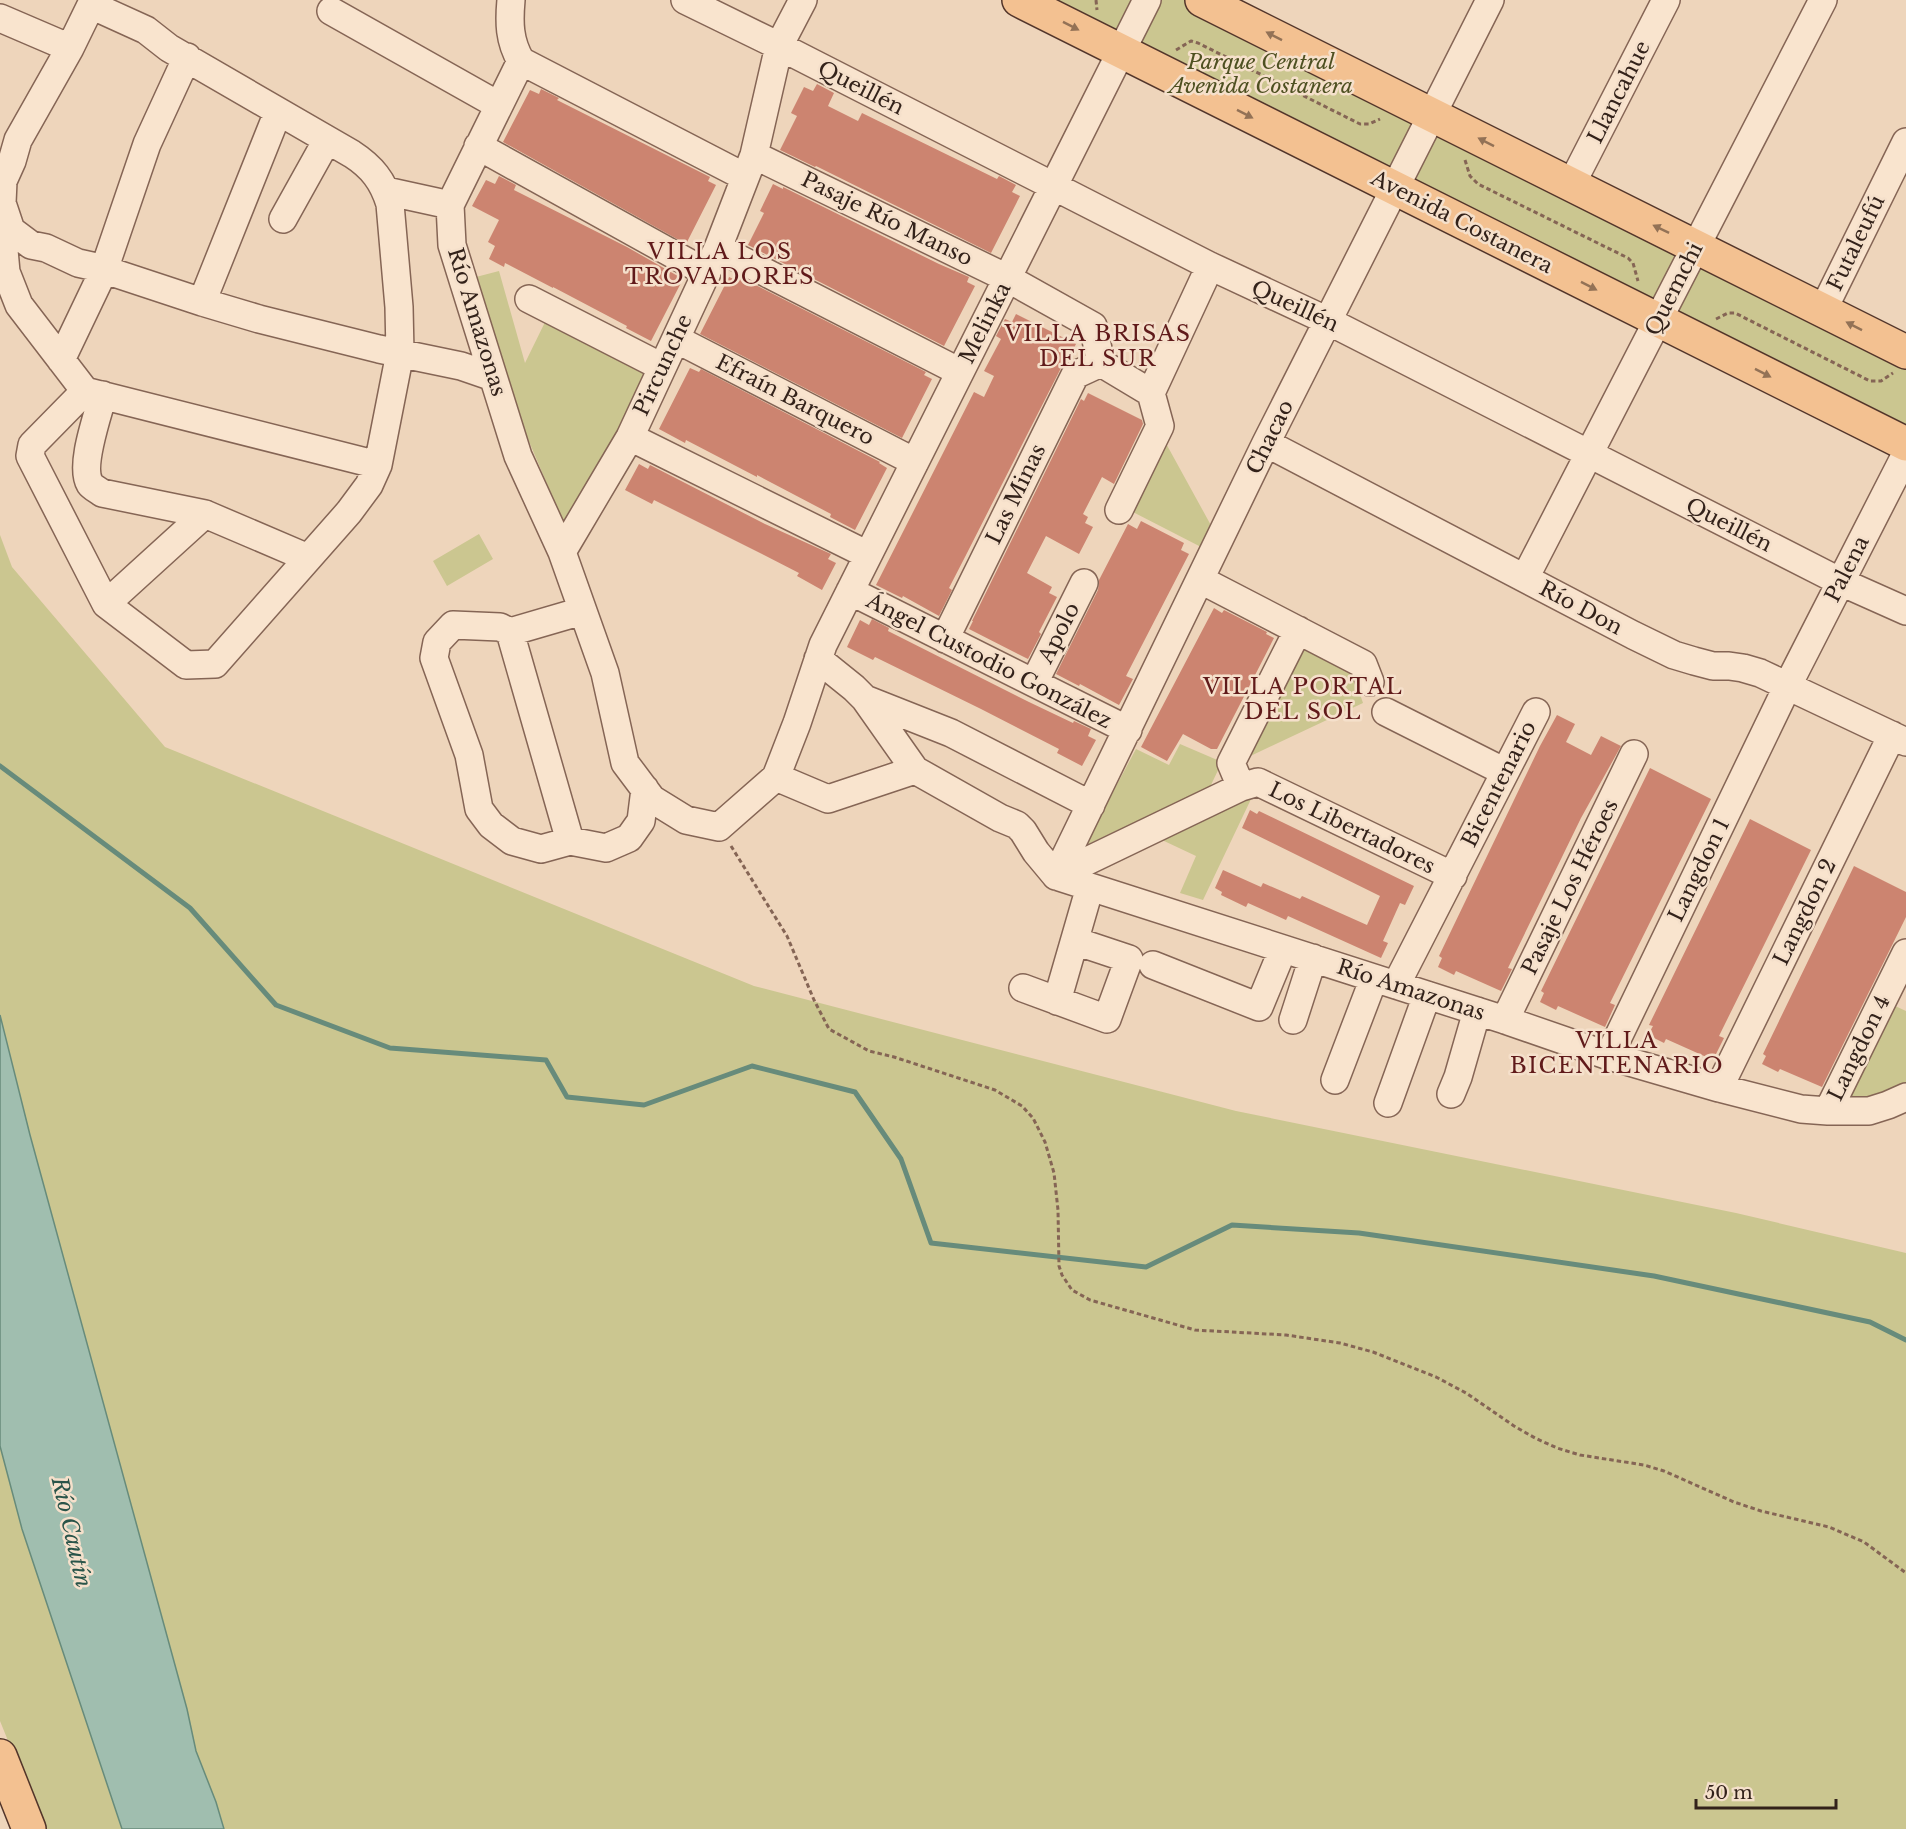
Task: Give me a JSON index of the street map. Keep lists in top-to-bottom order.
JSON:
{
  "streets": {
    "main road": ["Avenida Costanera"],
    "street": [
      "Queillén",
      "Llancahue",
      "Pasaje Río Manso",
      "Futaleufú",
      "Quemchi",
      "Río Amazonas",
      "Melinka",
      "Pircunche",
      "Efraín Barquero",
      "Chacao",
      "Las Minas",
      "Palena",
      "Río Don",
      "Apolo",
      "Ángel Custodio González",
      "Bicentenario",
      "Los Libertadores",
      "Langdon 1",
      "Pasaje Los Héroes",
      "Langdon 2",
      "Langdon 4"
    ]
  },
  "crossings": [
    ["Queillén", "Quemchi"],
    ["Queillén", "Melinka"],
    ["Queillén", "Pircunche"],
    ["Queillén", "Chacao"],
    ["Queillén", "Palena"],
    ["Pasaje Río Manso", "Río Amazonas"],
    ["Pasaje Río Manso", "Melinka"],
    ["Pasaje Río Manso", "Pircunche"],
    ["Pasaje Río Manso", "Las Minas"],
    ["Avenida Costanera", "Quemchi"],
    ["Avenida Costanera", "Melinka"],
    ["Avenida Costanera", "Chacao"],
    ["Quemchi", "Río Don"],
    ["Río Amazonas", "Pircunche"],
    ["Río Amazonas", "Chacao"],
    ["Río Amazonas", "Bicentenario"],
    ["Río Amazonas", "Los Libertadores"],
    ["Río Amazonas", "Langdon 1"],
    ["Río Amazonas", "Pasaje Los Héroes"],
    ["Río Amazonas", "Langdon 2"],
    ["Río Amazonas", "Langdon 4"],
    ["Melinka", "Efraín Barquero"],
    ["Melinka", "Ángel Custodio González"],
    ["Pircunche", "Efraín Barquero"],
    ["Chacao", "Río Don"],
    ["Chacao", "Ángel Custodio González"],
    ["Chacao", "Los Libertadores"],
    ["Las Minas", "Ángel Custodio González"],
    ["Palena", "Río Don"],
    ["Palena", "Langdon 1"],
    ["Río Don", "Langdon 1"],
    ["Río Don", "Langdon 2"],
    ["Apolo", "Ángel Custodio González"],
    ["Bicentenario", "Los Libertadores"]
  ],
  "districts": [
    "VILLA LOS TROVADORES",
    "VILLA BRISAS DEL SUR",
    "VILLA PORTAL DEL SOL",
    "VILLA BICENTENARIO"
  ],
  "water": ["Río Cautín"],
  "parks": ["Parque Central Avenida Costanera"],
  "scale_bar": "50 m"
}
